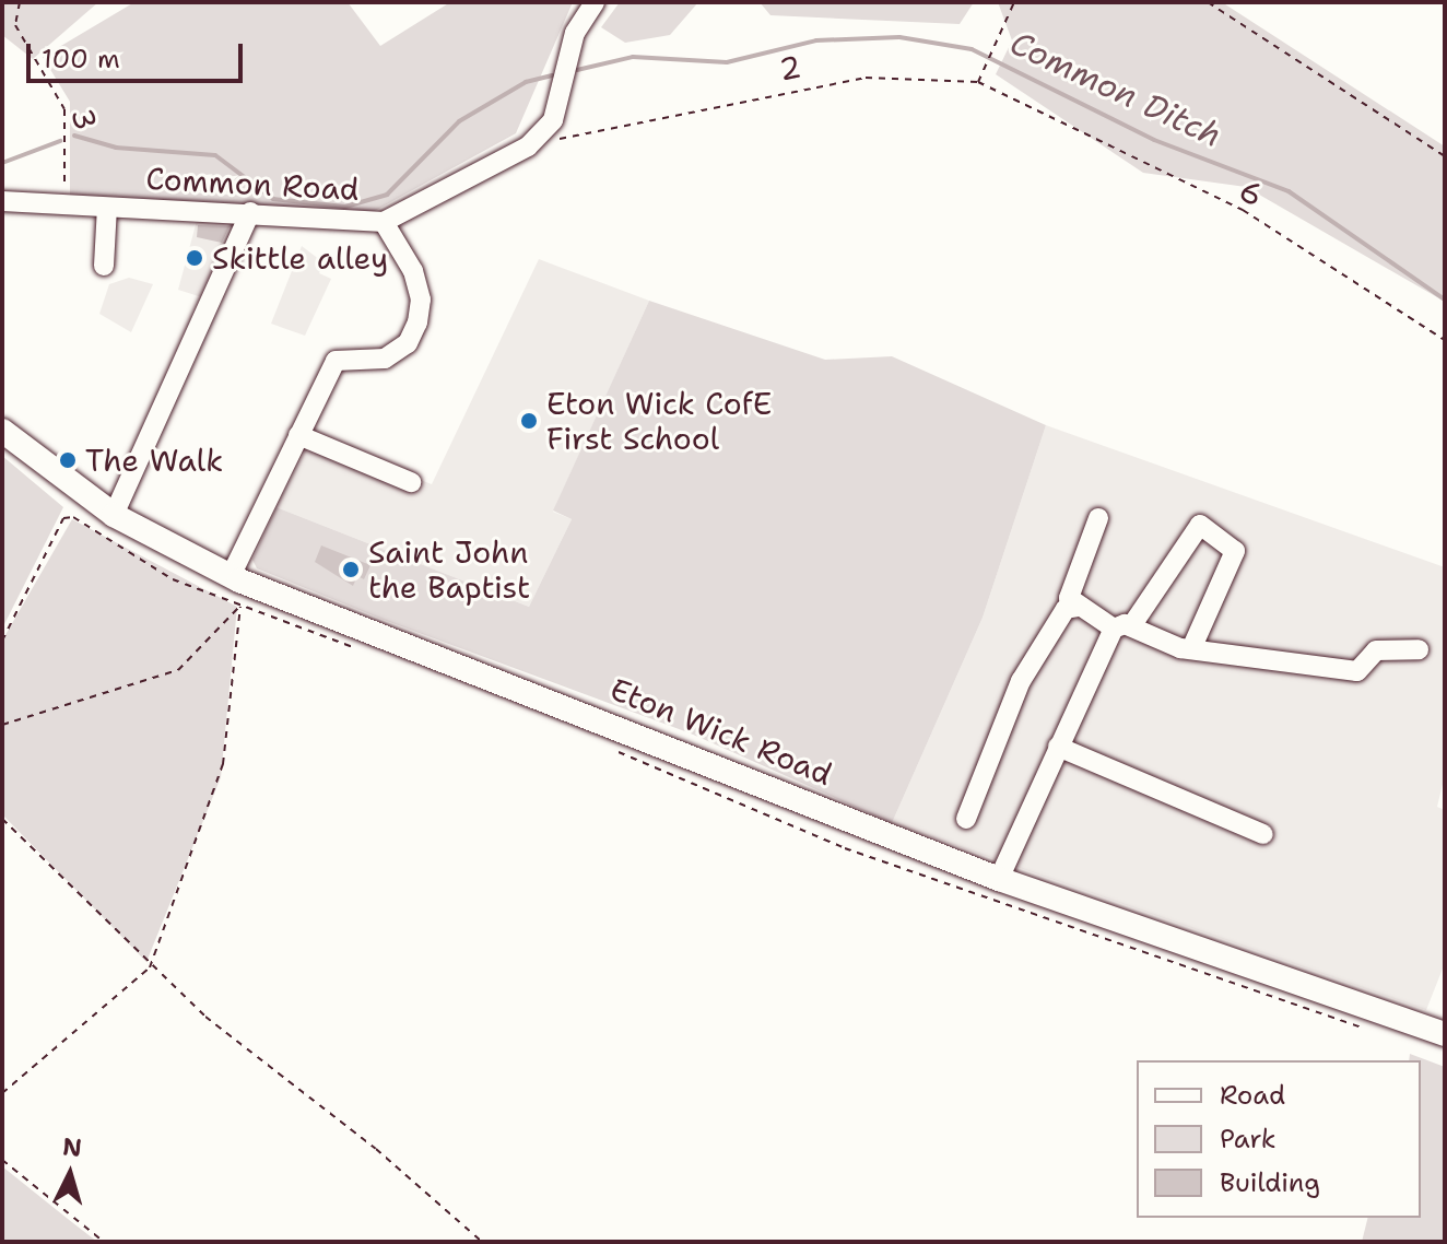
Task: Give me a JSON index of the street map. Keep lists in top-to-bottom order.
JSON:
{
  "streets": {
    "main road": ["Eton Wick Road"],
    "street": ["Common Road"],
    "path": ["2", "3", "6"]
  },
  "crossings": [
    ["2", "Common Road"],
    ["2", "6"],
    ["3", "Common Road"]
  ],
  "water": ["Common Ditch"],
  "places": [
    "Skittle alley",
    "Eton Wick CofE First School",
    "The Walk",
    "Saint John the Baptist"
  ],
  "legend": ["Road", "Park", "Building"],
  "scale_bar": "100 m",
  "north": "top"
}
